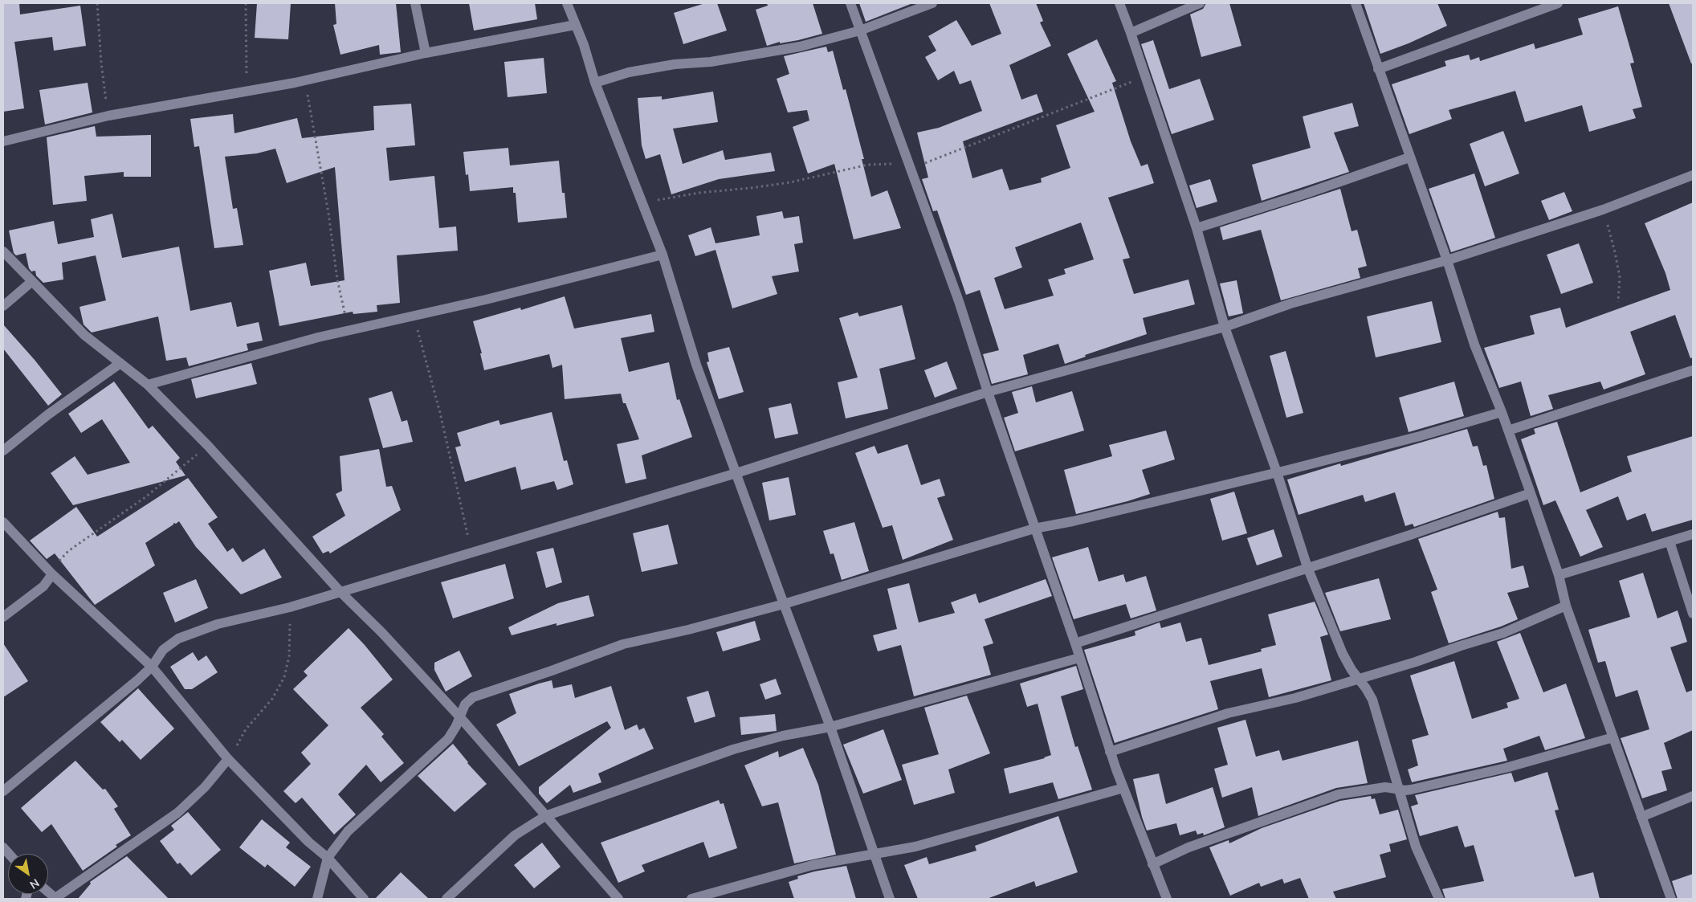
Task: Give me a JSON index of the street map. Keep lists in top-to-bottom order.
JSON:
{
  "north": "bottom right"
}
